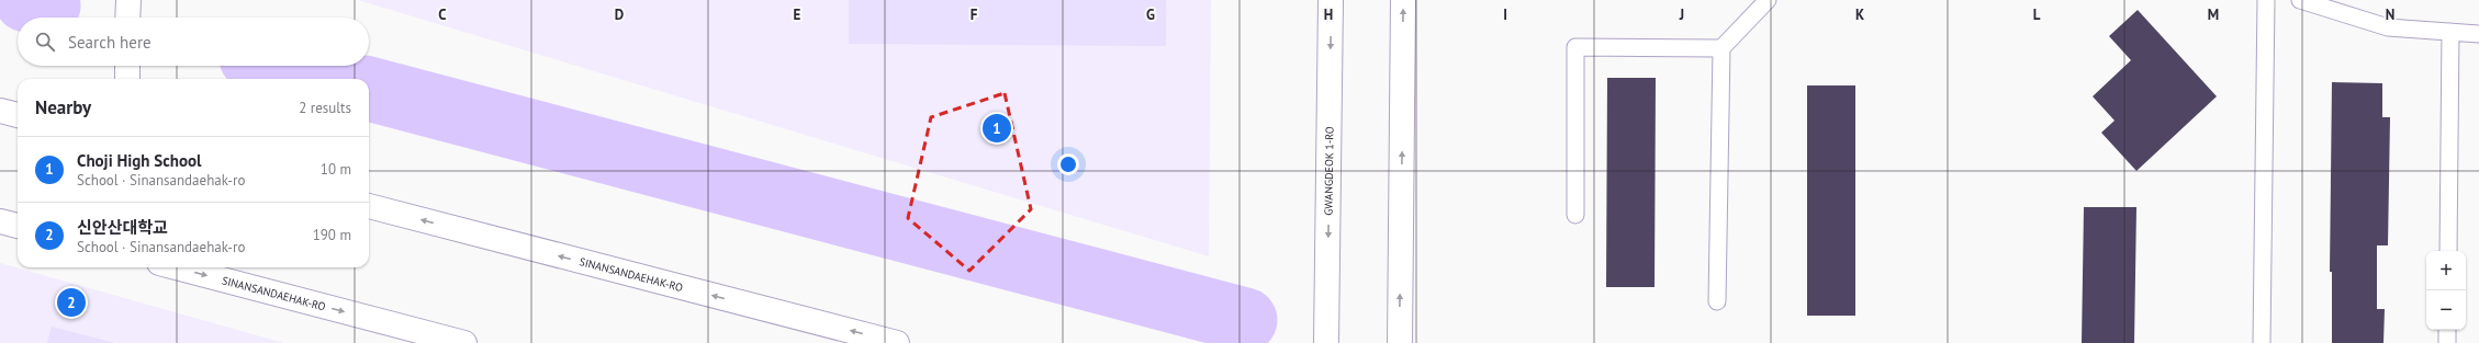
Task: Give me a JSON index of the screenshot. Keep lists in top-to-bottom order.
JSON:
{
  "streets": {
    "main road": ["GWANGDEOK 1-RO", "SINANSANDAEHAK-RO"]
  },
  "page": {
    "search": "Search here",
    "heading": ["Nearby", "2 results"],
    "pins": ["1", "2"],
    "list": [
      {
        "mark": "1",
        "name": "Choji High School",
        "note": "School · Sinansandaehak-ro",
        "value": "10 m"
      },
      {
        "mark": "2",
        "name": "신안산대학교",
        "note": "School · Sinansandaehak-ro",
        "value": "190 m"
      }
    ],
    "map_buttons": ["+", "−"]
  },
  "grid": {
    "columns": [
      "C",
      "D",
      "E",
      "F",
      "G",
      "H",
      "I",
      "J",
      "K",
      "L",
      "M",
      "N"
    ]
  }
}
